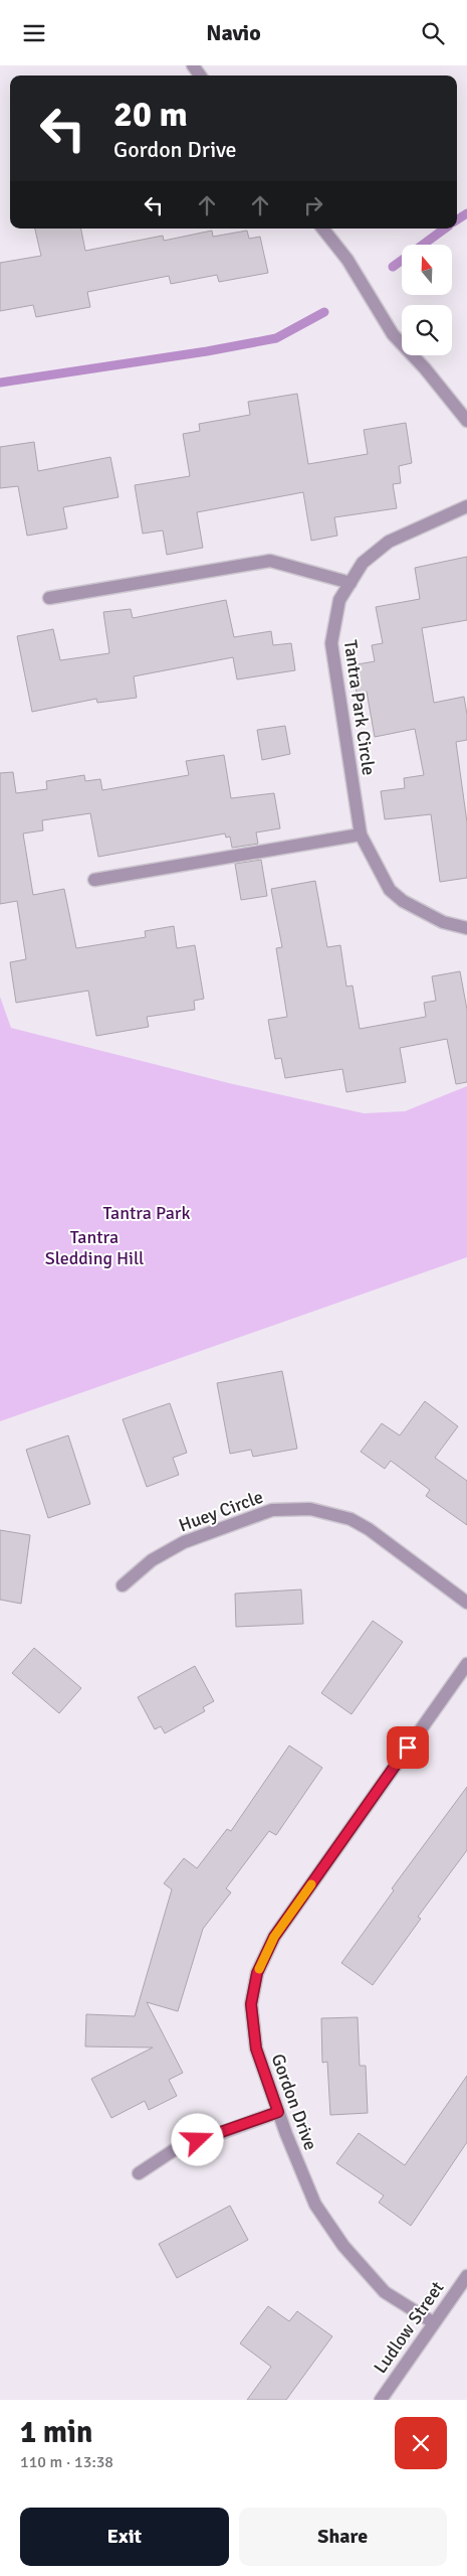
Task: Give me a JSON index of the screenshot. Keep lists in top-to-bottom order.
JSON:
{
  "streets": {
    "street": [
      "Tantra Park Circle",
      "Huey Circle",
      "Gordon Drive",
      "Ludlow Street"
    ]
  },
  "crossings": [
    ["Gordon Drive", "Ludlow Street"]
  ],
  "parks": ["Tantra Park", "Tantra Sledding Hill"],
  "north": "top",
  "page": {
    "header": "Navio",
    "turn": ["20 m", "Gordon Drive"],
    "heading": ["1 min", "110 m · 13:38"],
    "buttons": ["Exit", "Share"]
  }
}
